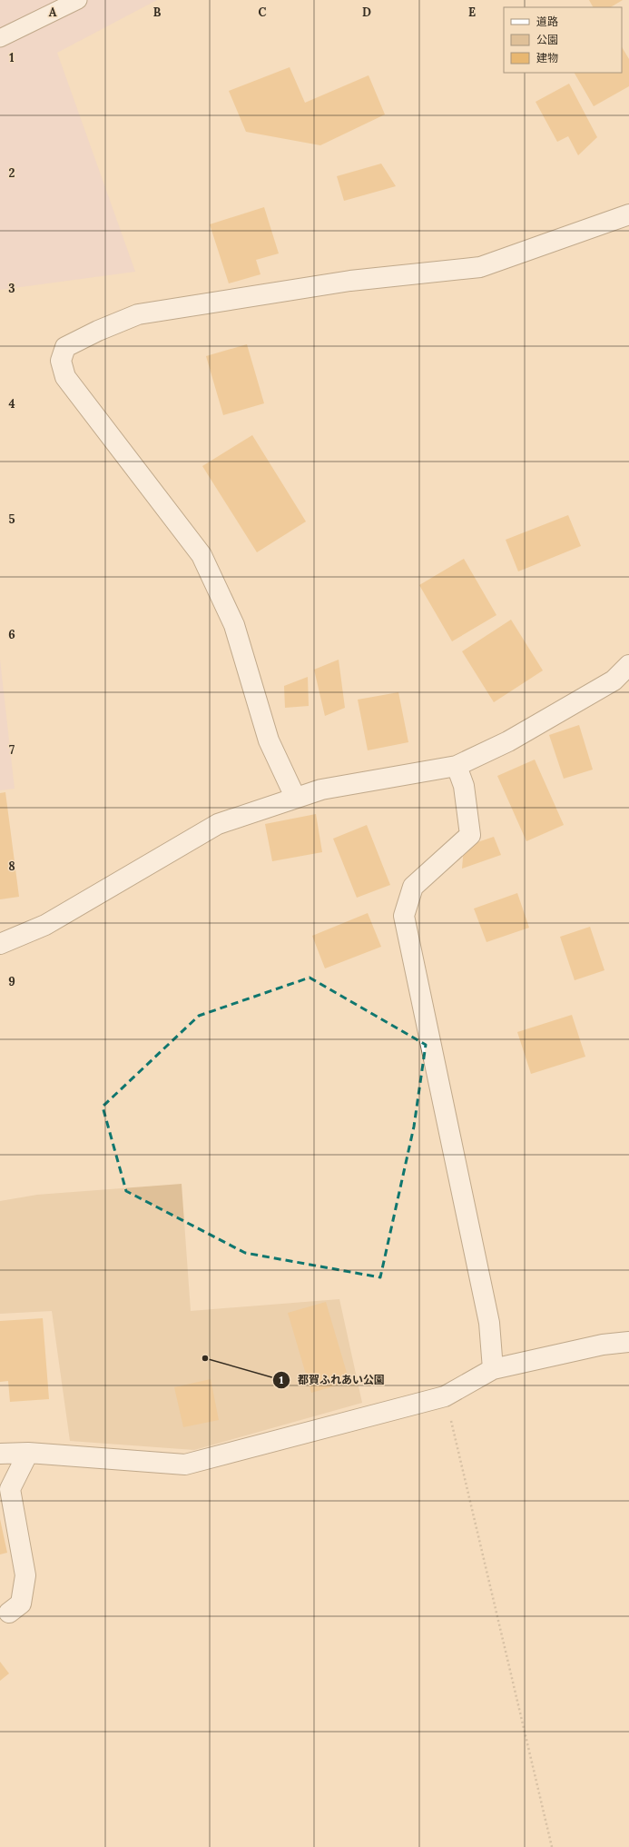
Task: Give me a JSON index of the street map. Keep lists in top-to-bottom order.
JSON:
{
  "places": ["都賀ふれあい公園"],
  "legend": ["道路", "公園", "建物"],
  "grid": {
    "columns": [
      "A",
      "B",
      "C",
      "D",
      "E"
    ],
    "rows": [
      "1",
      "2",
      "3",
      "4",
      "5",
      "6",
      "7",
      "8",
      "9"
    ]
  }
}
